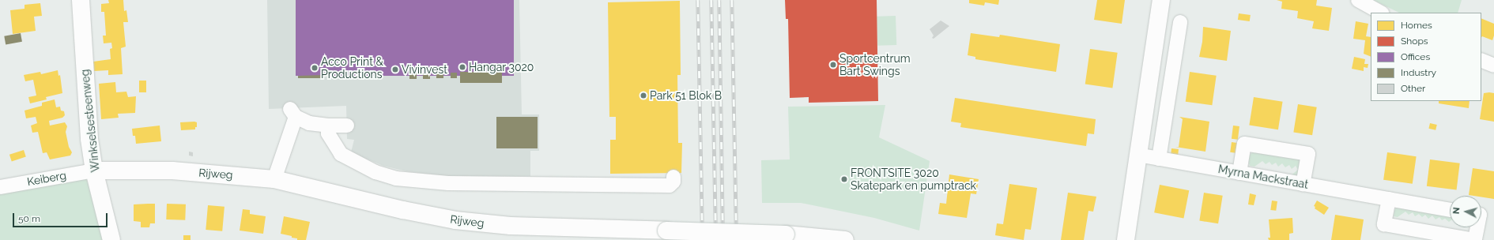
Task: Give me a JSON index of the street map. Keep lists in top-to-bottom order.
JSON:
{
  "streets": {
    "street": [
      "Winkselsesteenweg",
      "Rijweg",
      "Myrna Mackstraat",
      "Keiberg"
    ]
  },
  "crossings": [
    ["Winkselsesteenweg", "Rijweg"],
    ["Winkselsesteenweg", "Keiberg"],
    ["Rijweg", "Keiberg"]
  ],
  "places": [
    "Sportcentrum Bart Swings",
    "Hangar 3020",
    "Acco Print & Productions",
    "Vivinvest",
    "Park 51 Blok B",
    "FRONTSITE 3020 Skatepark en pumptrack"
  ],
  "legend": [
    "Homes",
    "Shops",
    "Offices",
    "Industry",
    "Other"
  ],
  "scale_bar": "50 m",
  "north": "left"
}
